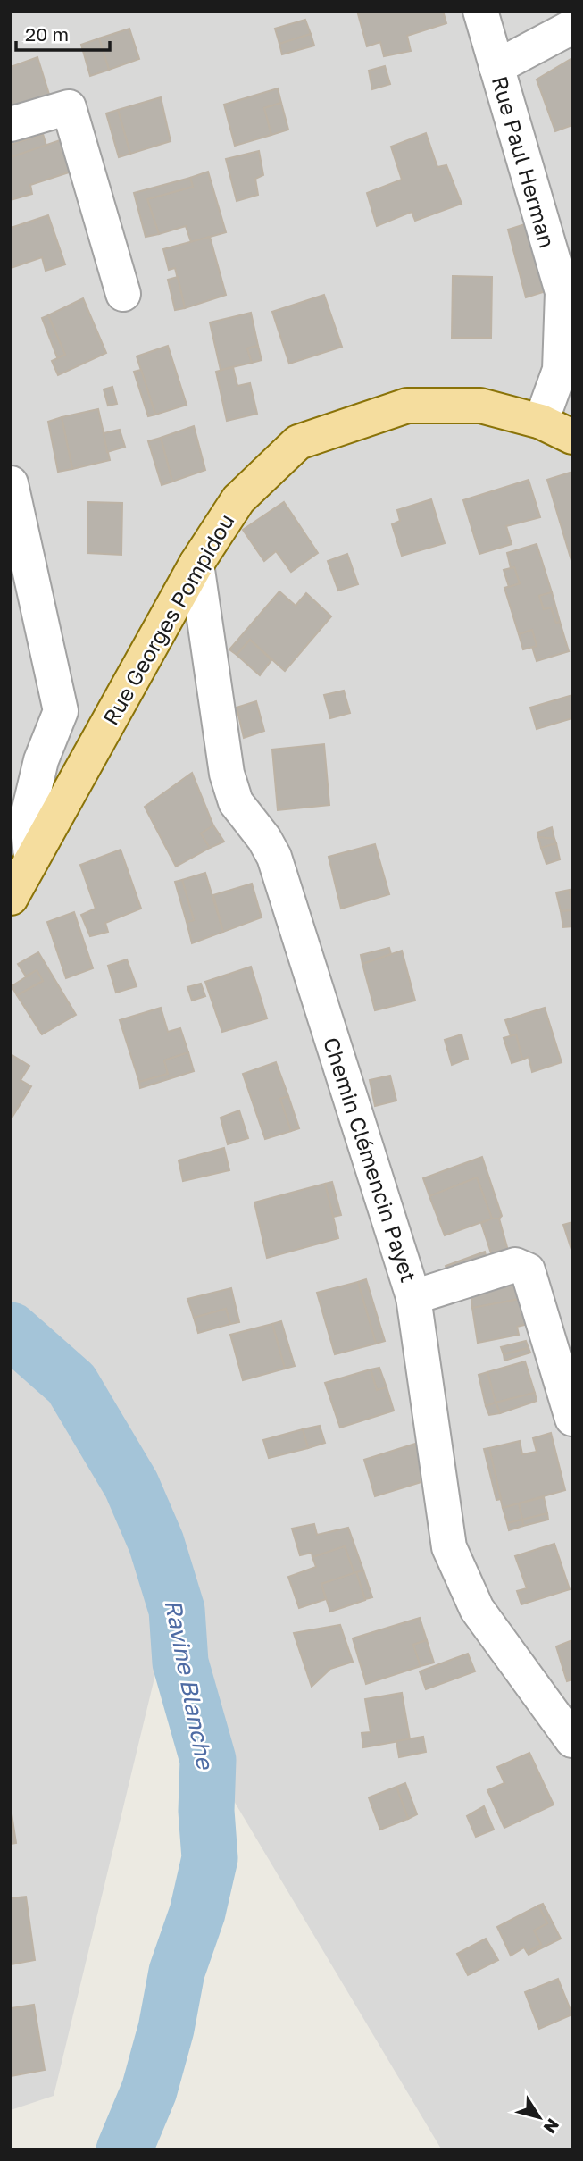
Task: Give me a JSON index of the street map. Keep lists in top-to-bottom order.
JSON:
{
  "streets": {
    "main road": ["Rue Georges Pompidou"],
    "street": ["Rue Paul Herman", "Chemin Clémencin Payet"]
  },
  "crossings": [
    ["Rue Paul Herman", "Rue Georges Pompidou"],
    ["Rue Georges Pompidou", "Chemin Clémencin Payet"]
  ],
  "water": ["Ravine Blanche"],
  "scale_bar": "20 m",
  "north": "bottom right"
}
